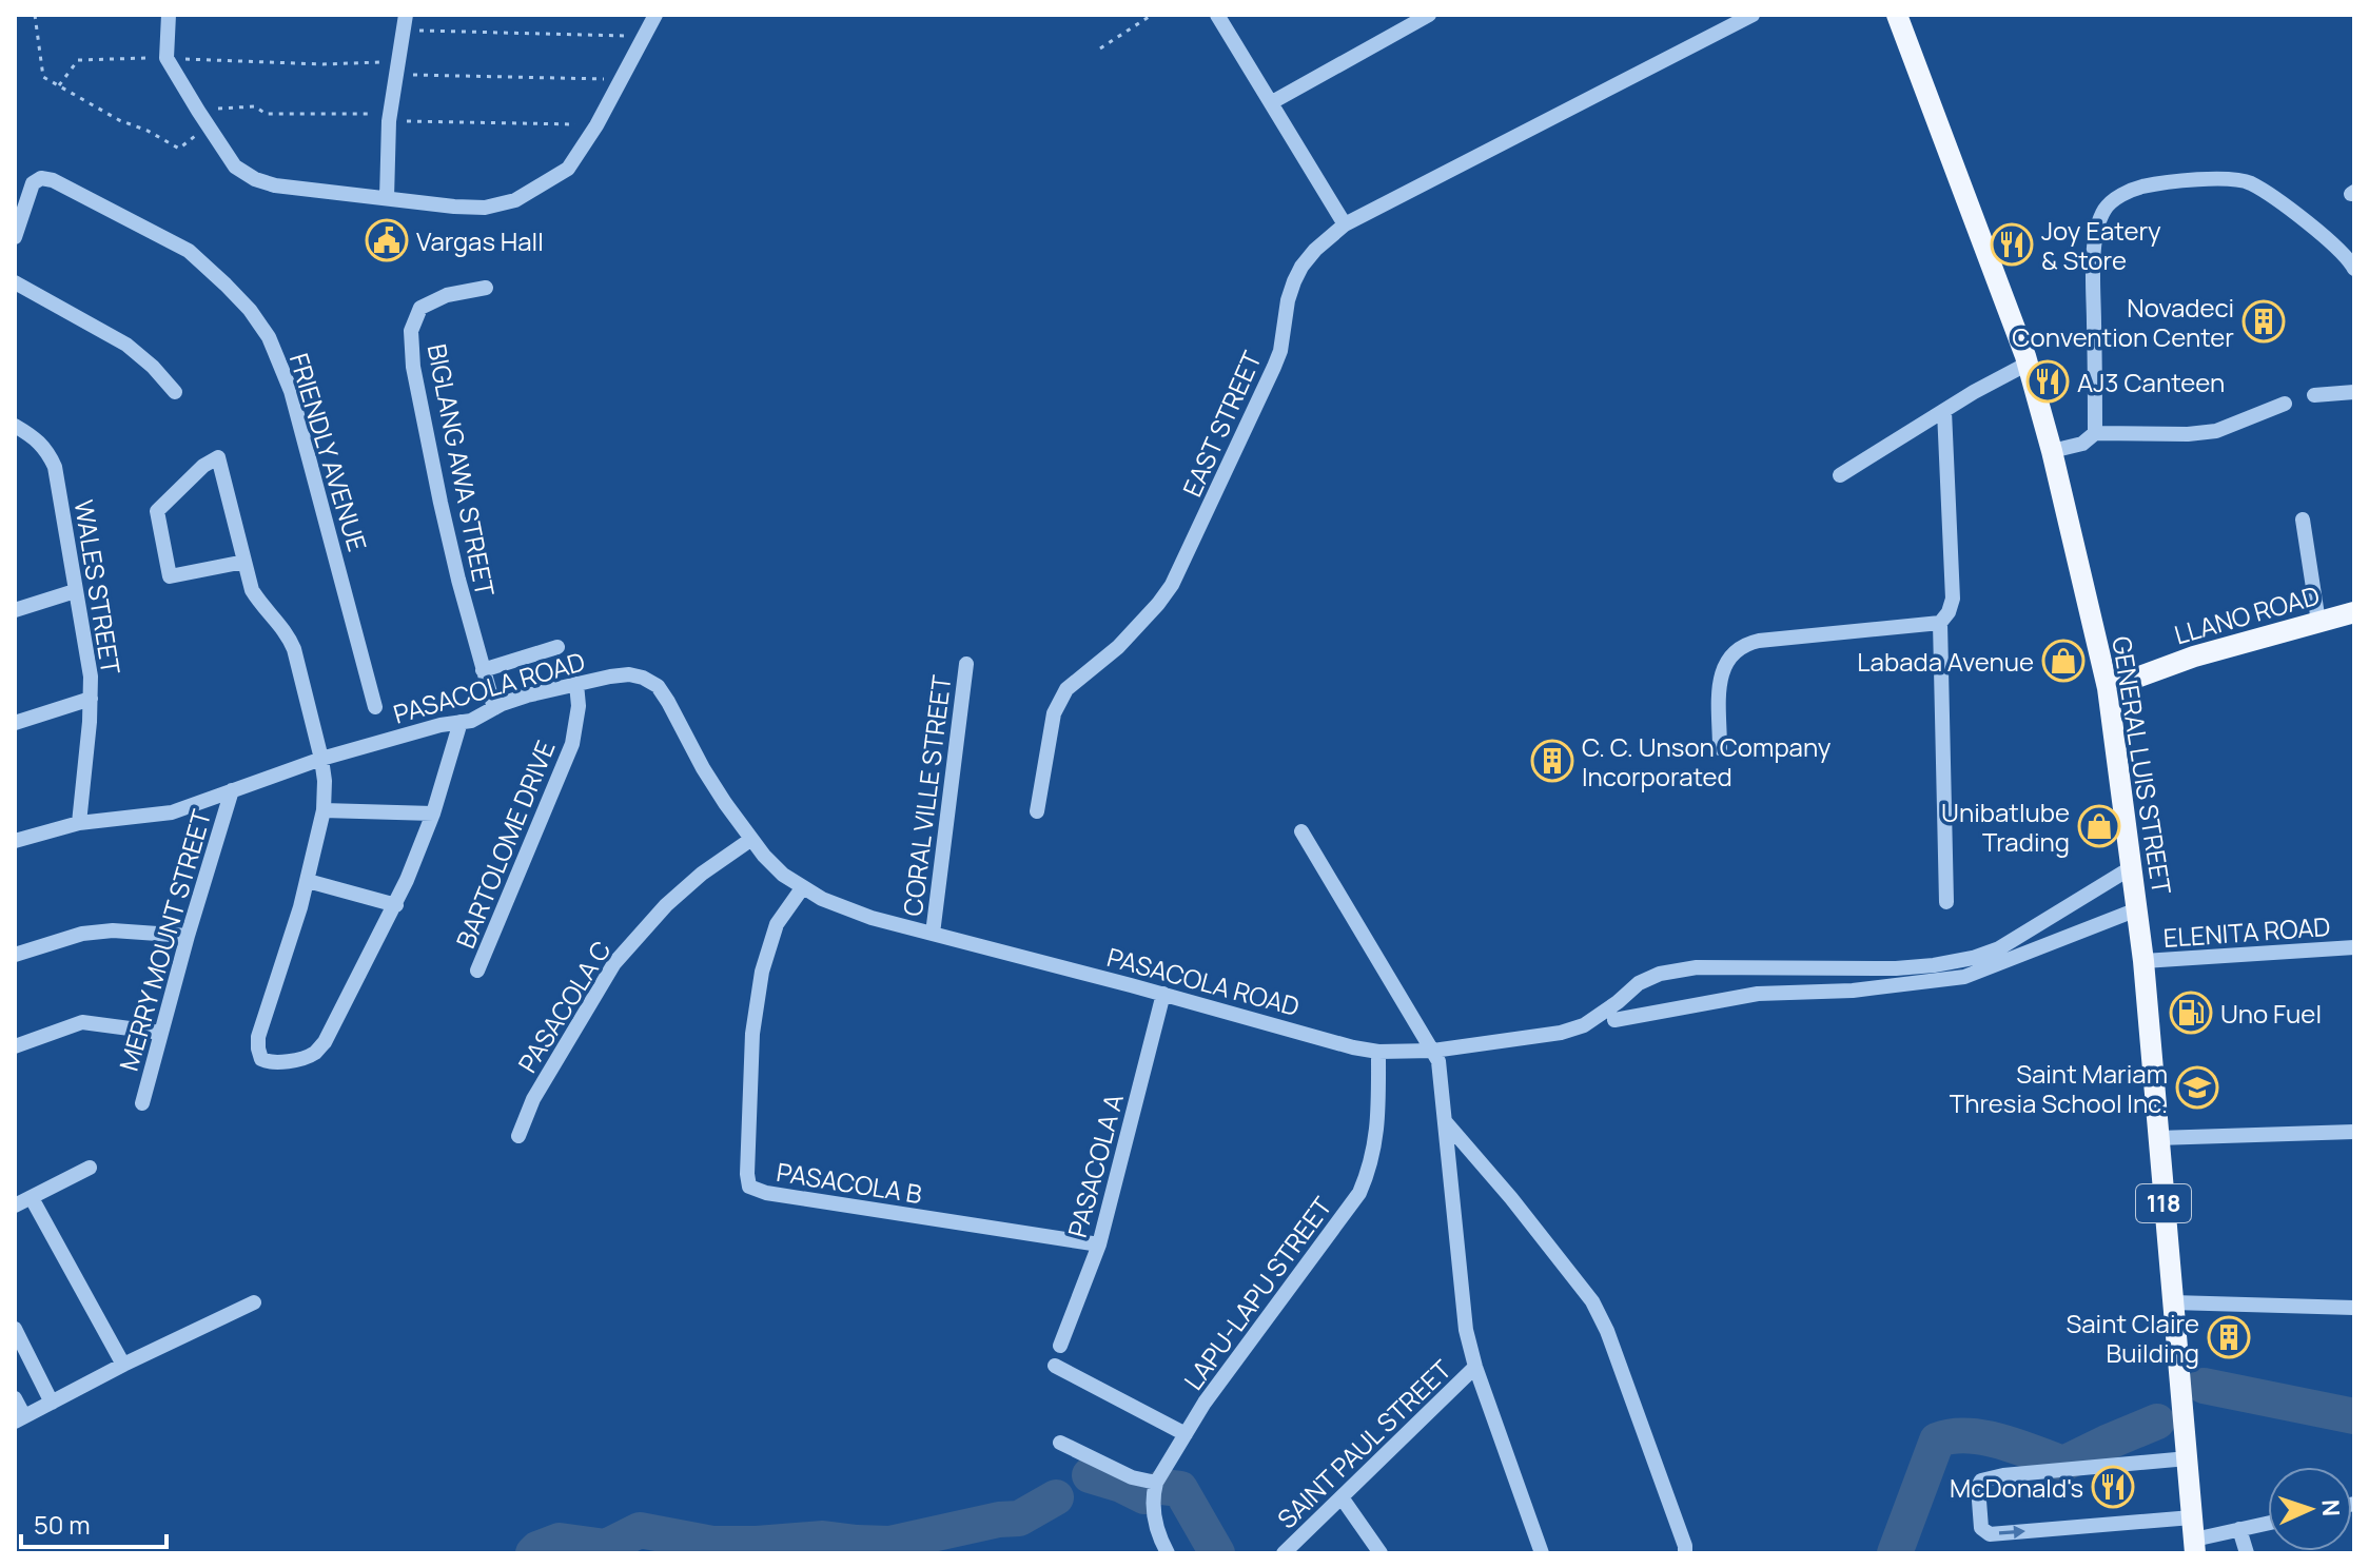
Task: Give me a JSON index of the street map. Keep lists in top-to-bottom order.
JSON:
{
  "streets": {
    "main road": ["LLANO ROAD", "GENERAL LUIS STREET", "118"],
    "street": [
      "EAST STREET",
      "FRIENDLY AVENUE",
      "BIGLANG AWA STREET",
      "WALES STREET",
      "PASACOLA ROAD",
      "CORAL VILLE STREET",
      "BARTOLOME DRIVE",
      "ELENITA ROAD",
      "MERRY MOUNT STREET",
      "PASACOLA C",
      "PASACOLA A",
      "PASACOLA B",
      "LAPU-LAPU STREET",
      "SAINT PAUL STREET"
    ]
  },
  "crossings": [
    ["BIGLANG AWA STREET", "PASACOLA ROAD"],
    ["WALES STREET", "PASACOLA ROAD"],
    ["LLANO ROAD", "GENERAL LUIS STREET"],
    ["PASACOLA ROAD", "GENERAL LUIS STREET"],
    ["PASACOLA ROAD", "CORAL VILLE STREET"],
    ["PASACOLA ROAD", "BARTOLOME DRIVE"],
    ["PASACOLA ROAD", "MERRY MOUNT STREET"],
    ["PASACOLA ROAD", "PASACOLA C"],
    ["PASACOLA ROAD", "PASACOLA A"],
    ["PASACOLA ROAD", "PASACOLA B"],
    ["PASACOLA ROAD", "LAPU-LAPU STREET"],
    ["GENERAL LUIS STREET", "ELENITA ROAD"],
    ["PASACOLA A", "PASACOLA B"]
  ],
  "places": {
    "public building": ["Vargas Hall"],
    "restaurant": ["Joy Eatery & Store", "AJ3 Canteen", "McDonald's"],
    "building": ["Novadeci Convention Center", "C. C. Unson Company Incorporated", "Saint Claire Building"],
    "shop": ["Labada Avenue", "Unibatlube Trading"],
    "fuel station": ["Uno Fuel"],
    "school or university": ["Saint Mariam Thresia School Inc."]
  },
  "scale_bar": "50 m",
  "north": "right"
}
